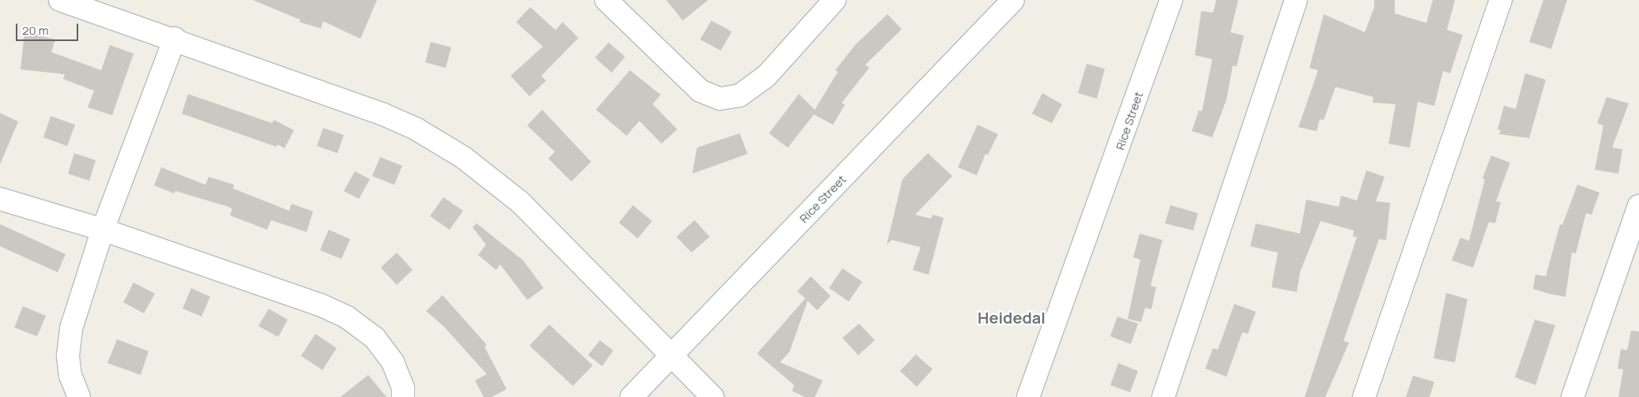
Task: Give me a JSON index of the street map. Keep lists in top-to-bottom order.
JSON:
{
  "streets": {
    "street": ["Rice Street"]
  },
  "districts": ["Heidedal"],
  "scale_bar": "20 m"
}
